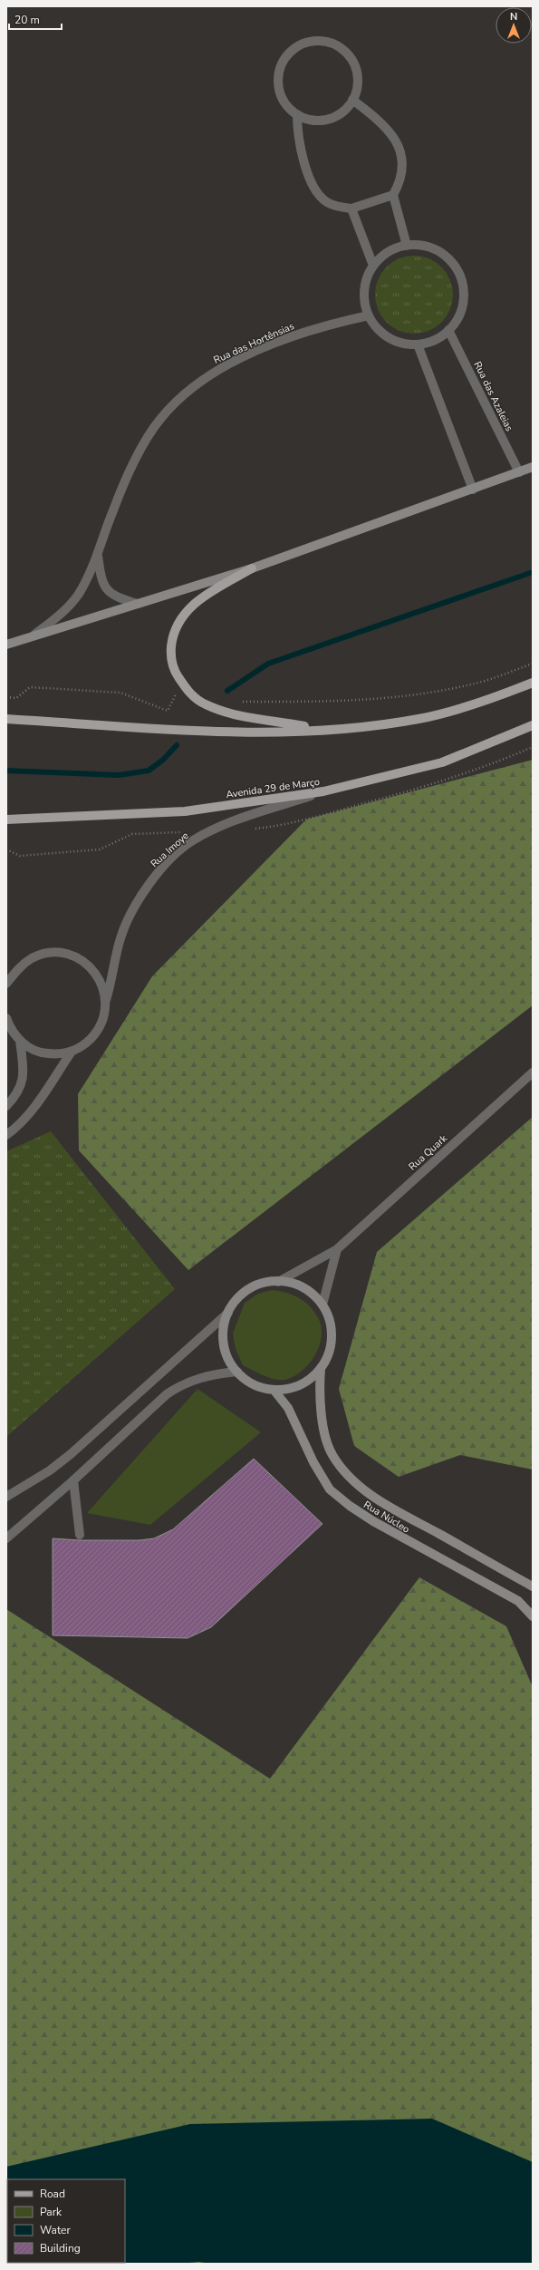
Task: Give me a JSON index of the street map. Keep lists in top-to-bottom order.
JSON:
{
  "streets": {
    "main road": ["Avenida 29 de Março"],
    "street": [
      "Rua das Hortênsias",
      "Rua das Azaleias",
      "Rua Imoye",
      "Rua Quark",
      "Rua Núcleo"
    ]
  },
  "crossings": [
    ["Rua das Hortênsias", "Rua das Azaleias"],
    ["Avenida 29 de Março", "Rua Imoye"],
    ["Rua Quark", "Rua Núcleo"]
  ],
  "legend": [
    "Road",
    "Park",
    "Water",
    "Building"
  ],
  "scale_bar": "20 m",
  "north": "top"
}
